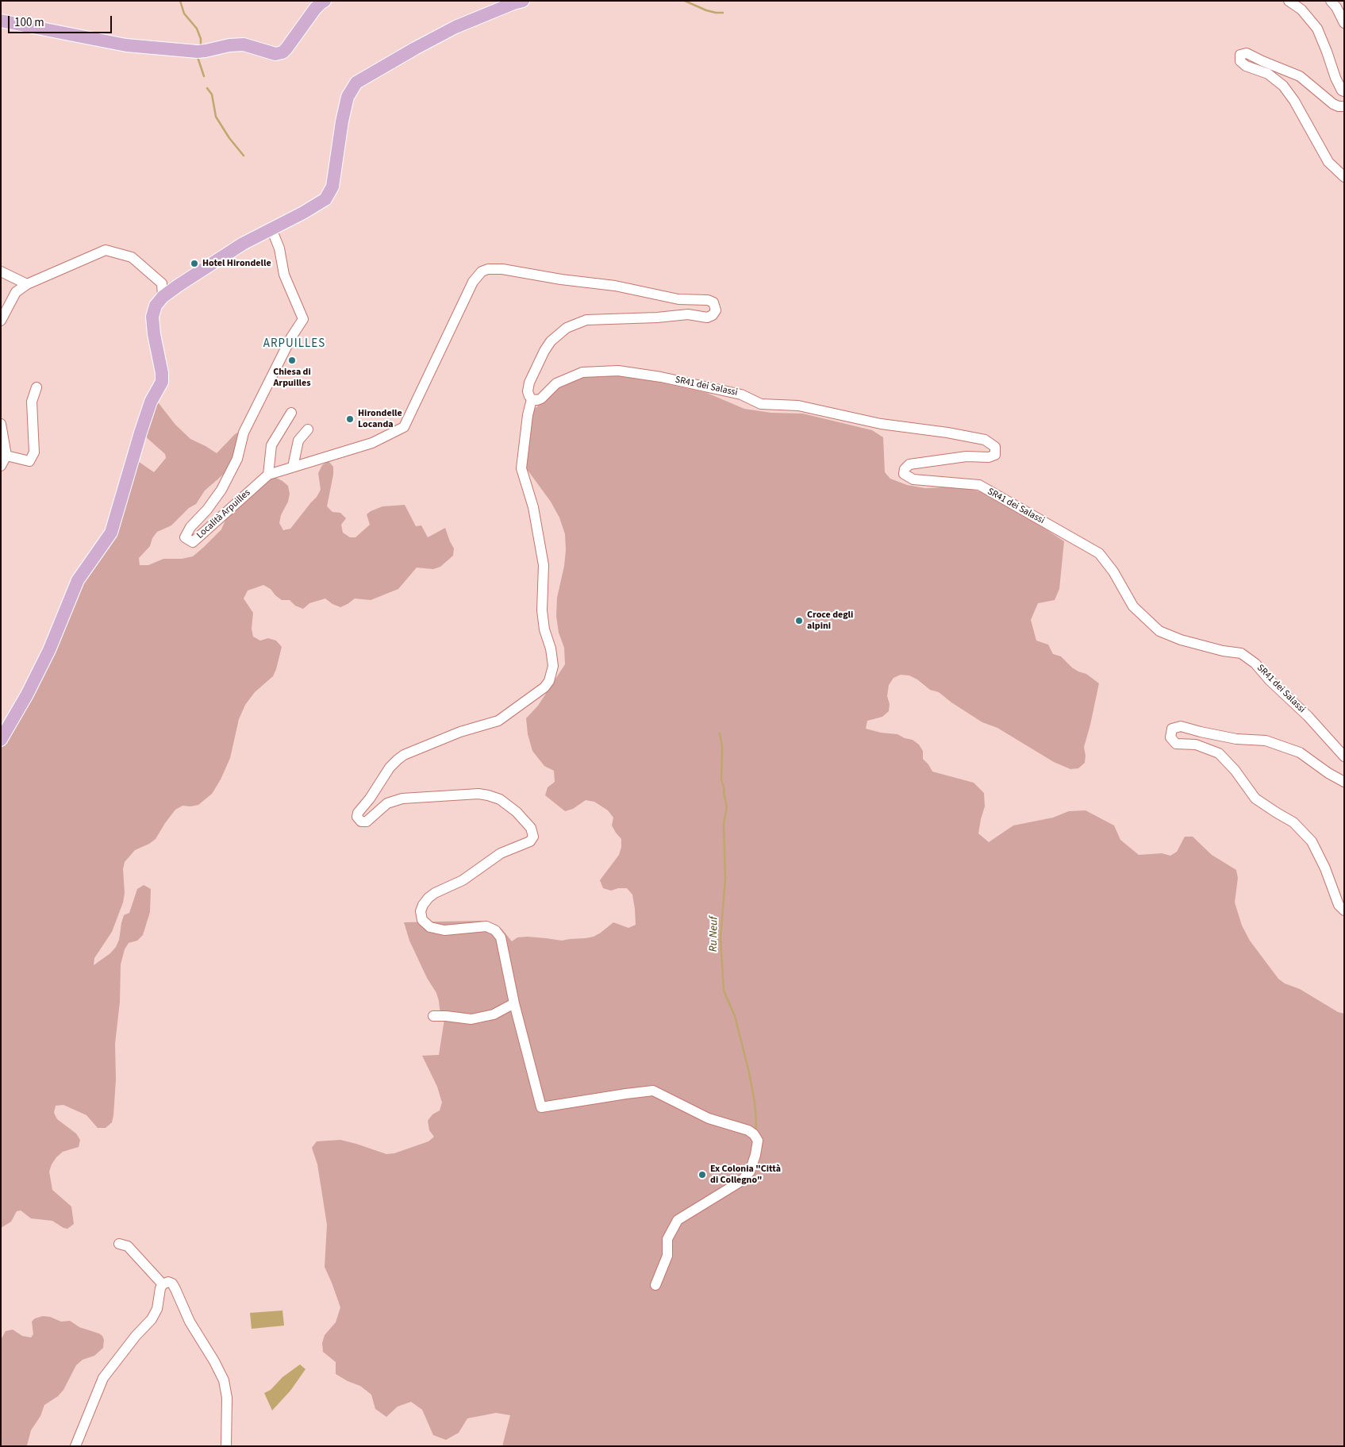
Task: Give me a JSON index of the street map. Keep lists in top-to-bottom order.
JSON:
{
  "streets": {
    "street": ["SR41 dei Salassi", "Località Arpuilles"]
  },
  "crossings": [
    ["SR41 dei Salassi", "Località Arpuilles"]
  ],
  "districts": ["ARPUILLES"],
  "water": ["Ru Neuf"],
  "places": [
    "Hotel Hirondelle",
    "Chiesa di Arpuilles",
    "Hirondelle Locanda",
    "Croce degli alpini",
    "Ex Colonia \"Città di Collegno\""
  ],
  "scale_bar": "100 m"
}
